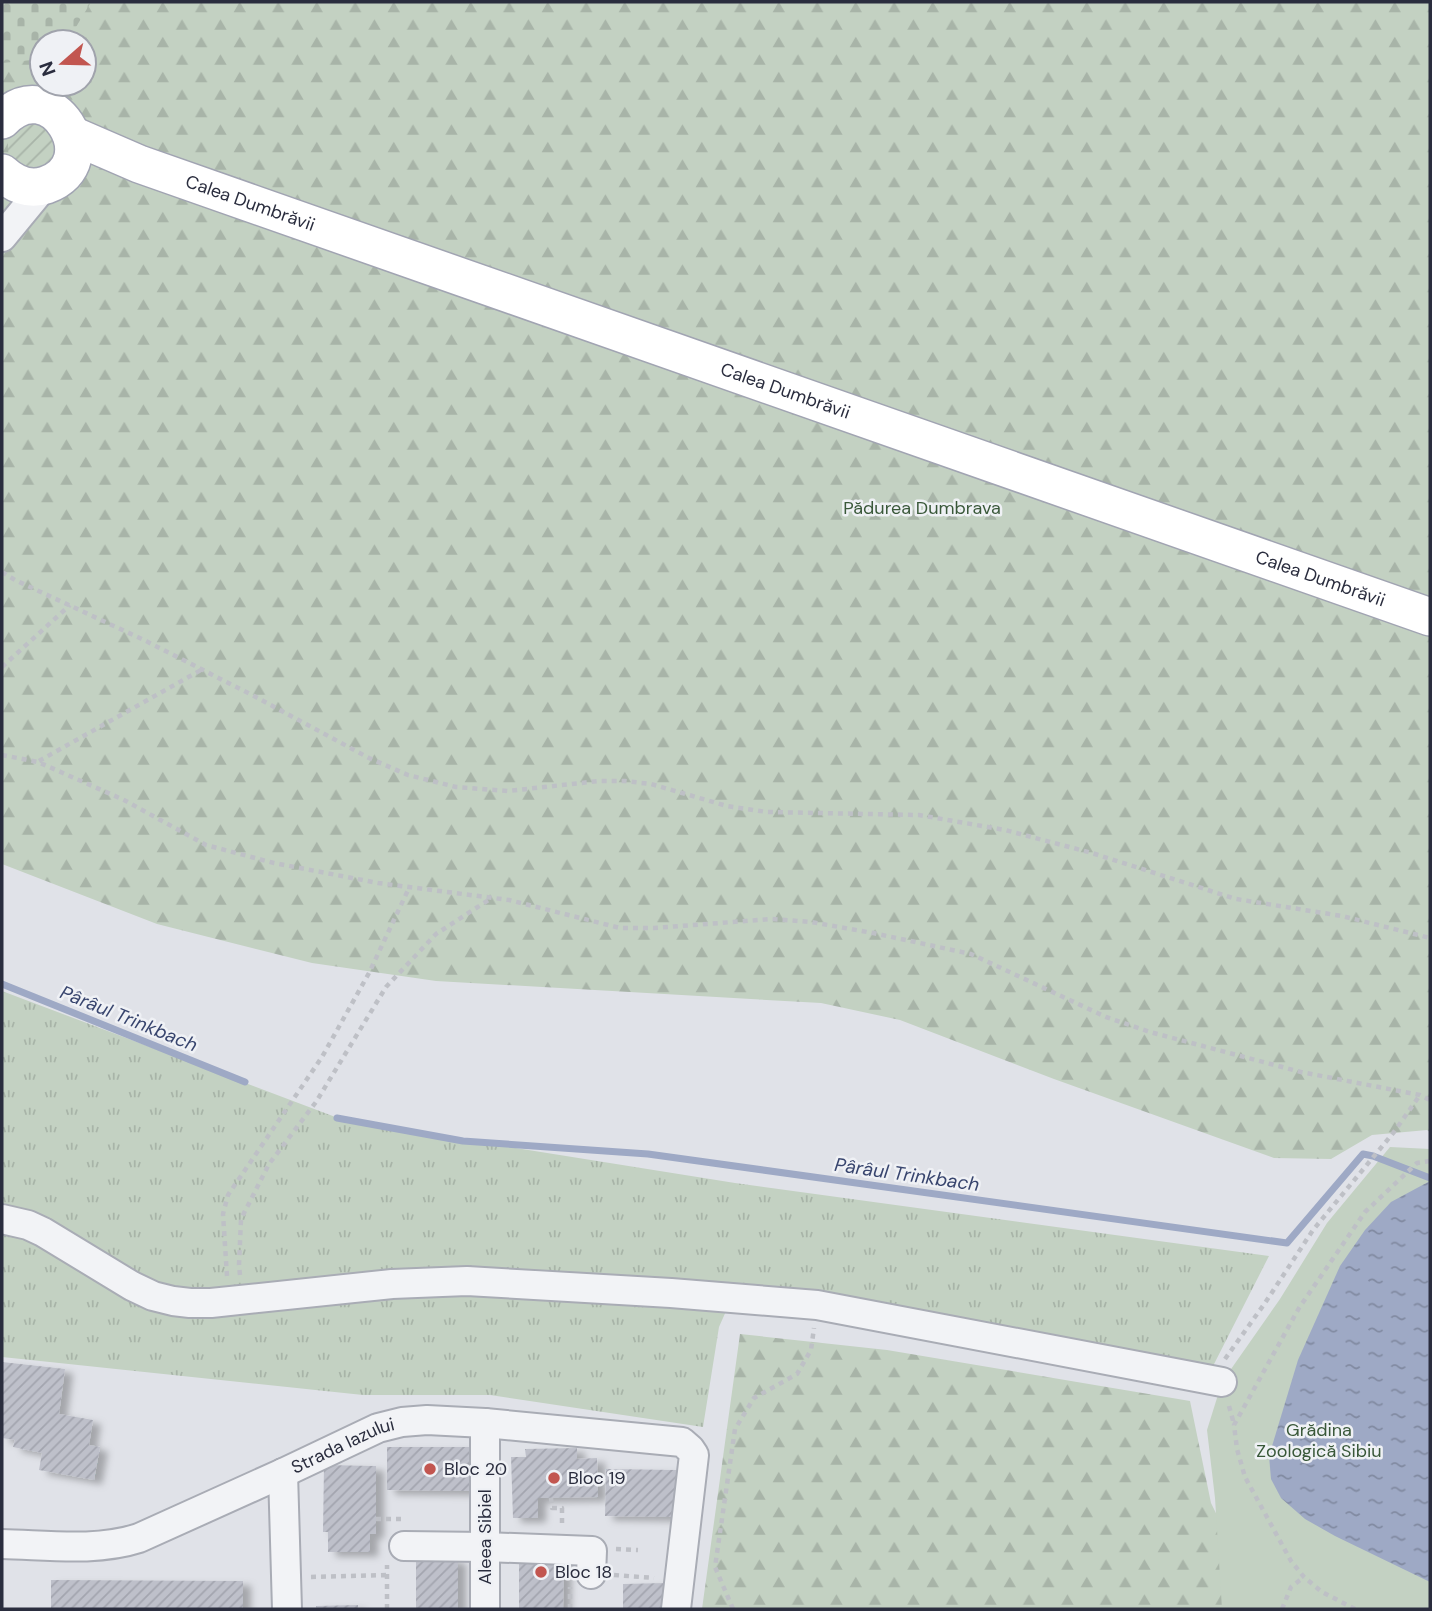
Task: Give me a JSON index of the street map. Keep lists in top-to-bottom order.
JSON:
{
  "streets": {
    "main road": ["Calea Dumbrăvii"],
    "street": ["Strada Iazului", "Aleea Sibiel"]
  },
  "crossings": [
    ["Strada Iazului", "Aleea Sibiel"]
  ],
  "water": ["Pârâul Trinkbach"],
  "parks": ["Pădurea Dumbrava", "Grădina Zoologică Sibiu"],
  "places": ["Bloc 20", "Bloc 19", "Bloc 18"],
  "north": "left"
}
